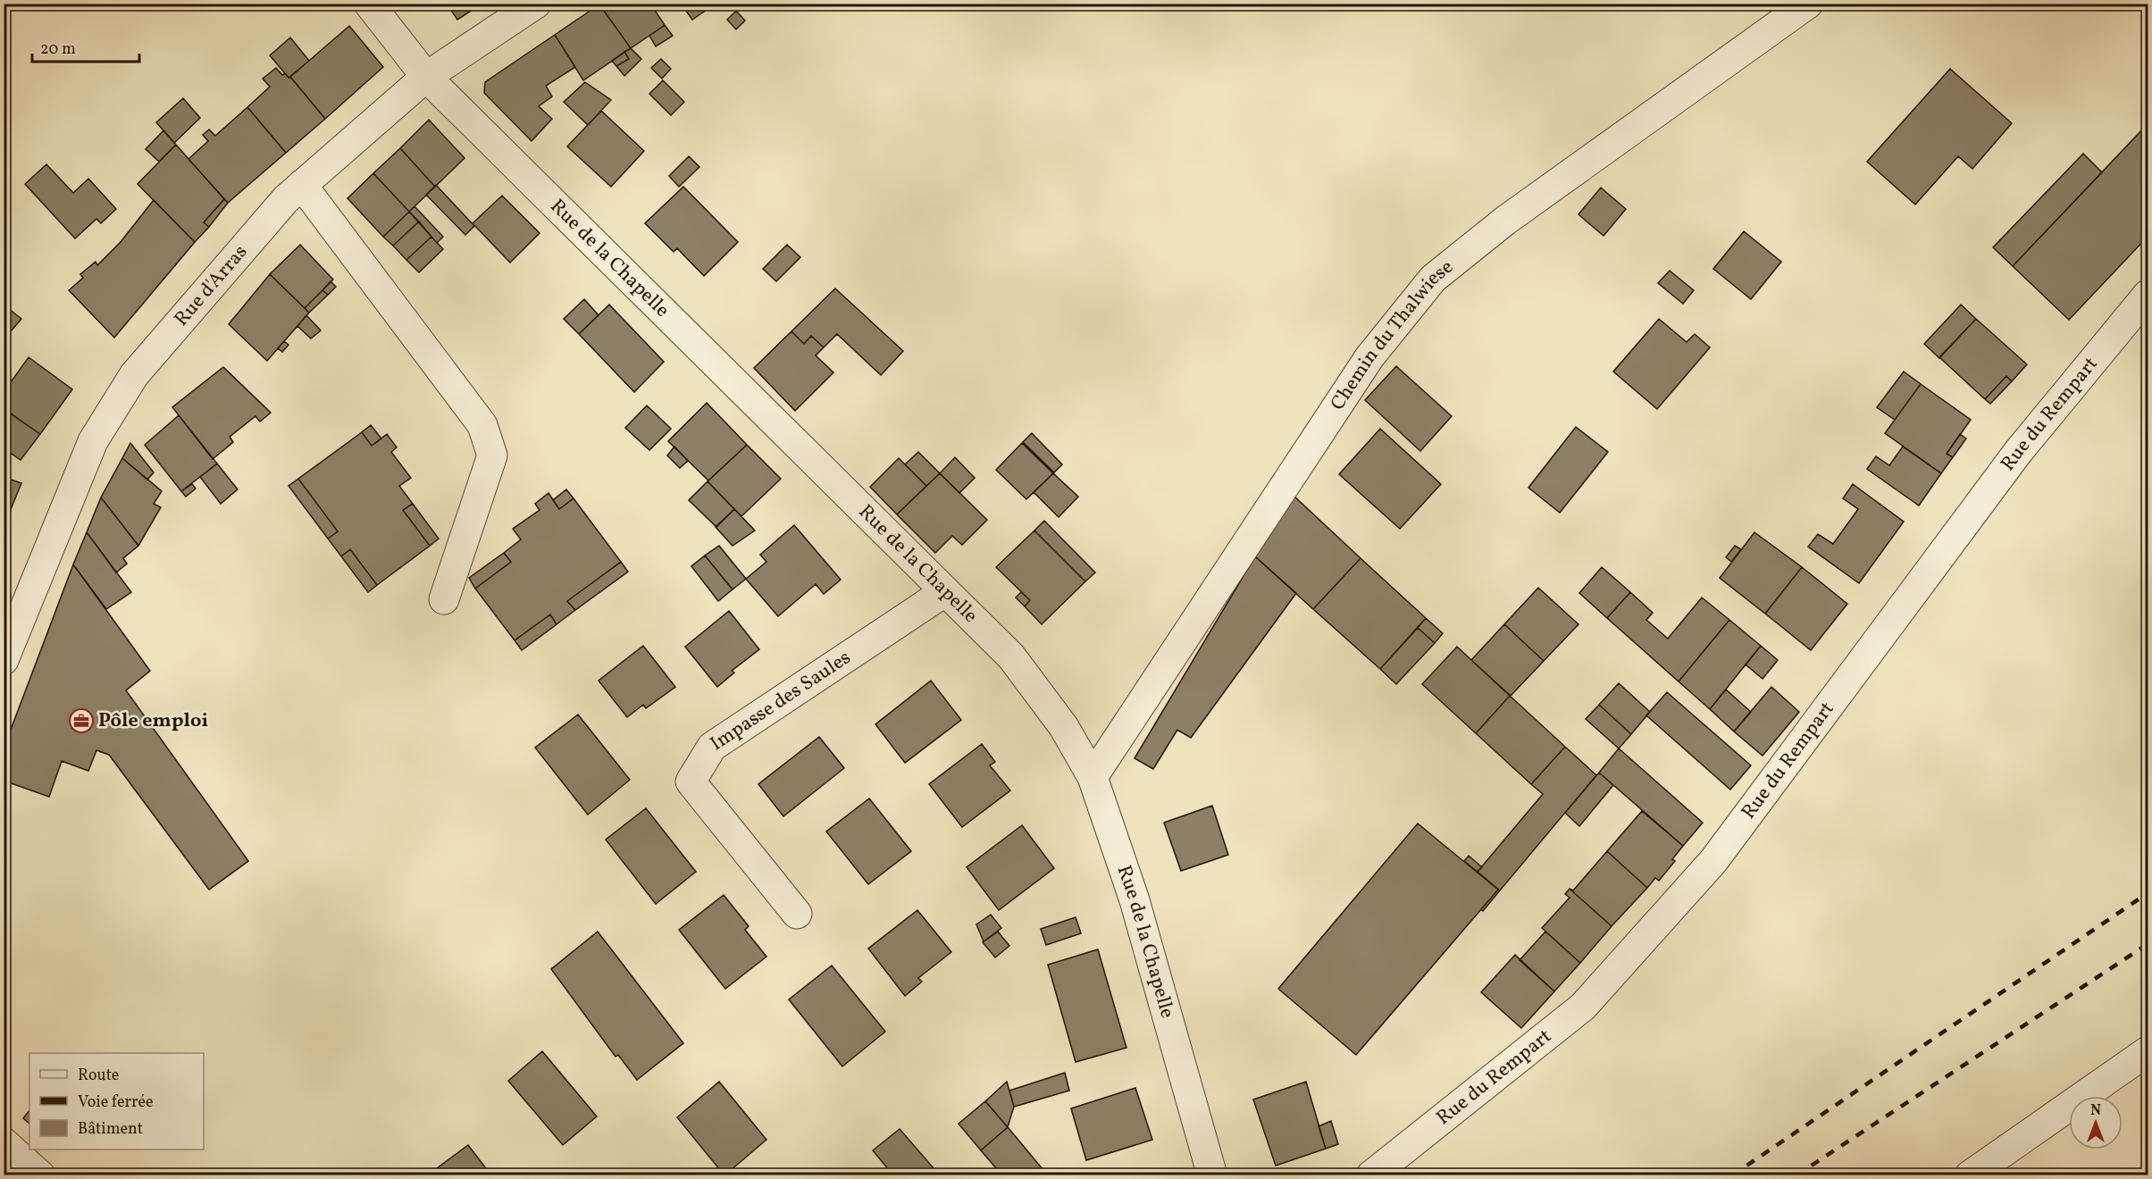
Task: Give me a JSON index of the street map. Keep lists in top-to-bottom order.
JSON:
{
  "streets": {
    "street": [
      "Rue de la Chapelle",
      "Rue d'Arras",
      "Chemin du Thalwiese",
      "Rue du Rempart",
      "Impasse des Saules"
    ]
  },
  "crossings": [
    ["Rue de la Chapelle", "Rue d'Arras"],
    ["Rue de la Chapelle", "Chemin du Thalwiese"],
    ["Rue de la Chapelle", "Impasse des Saules"]
  ],
  "places": {
    "office": ["Pôle emploi"]
  },
  "legend": ["Route", "Voie ferrée", "Bâtiment"],
  "scale_bar": "20 m",
  "north": "top"
}
